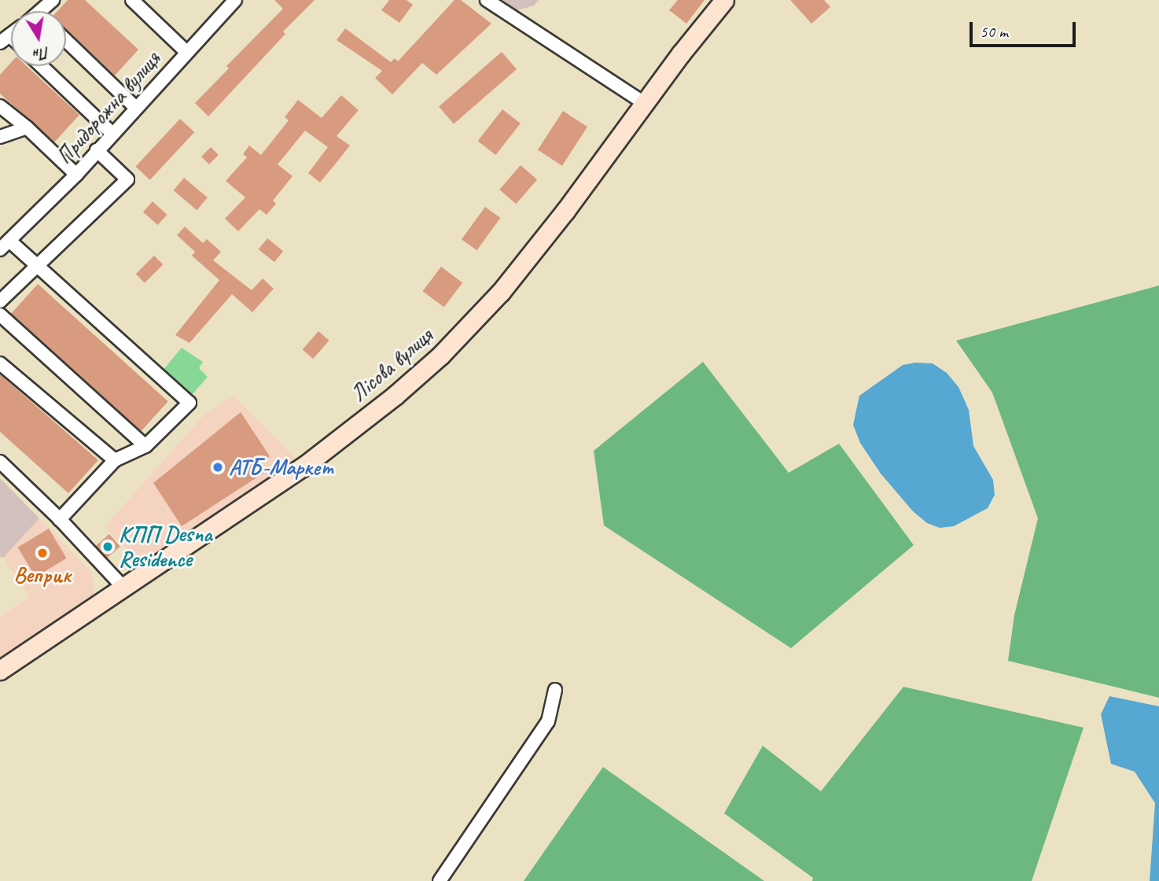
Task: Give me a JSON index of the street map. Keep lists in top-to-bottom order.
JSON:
{
  "streets": {
    "main road": ["Лісова вулиця"],
    "street": ["Придорожна вулиця"]
  },
  "places": ["АТБ-Маркет", "КПП Desna Residence", "Веприк"],
  "scale_bar": "50 m",
  "north": "bottom"
}
